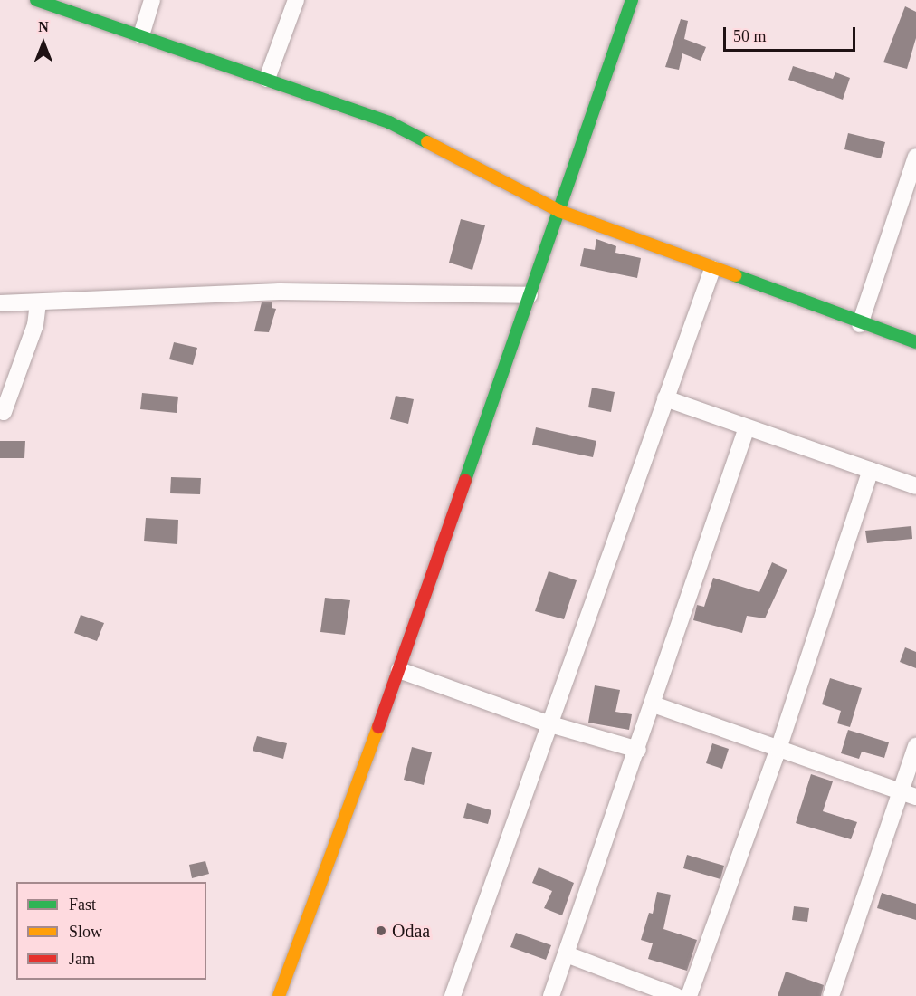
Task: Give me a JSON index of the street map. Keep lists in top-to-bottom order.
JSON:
{
  "places": ["Odaa"],
  "legend": ["Fast", "Slow", "Jam"],
  "scale_bar": "50 m",
  "north": "top"
}
